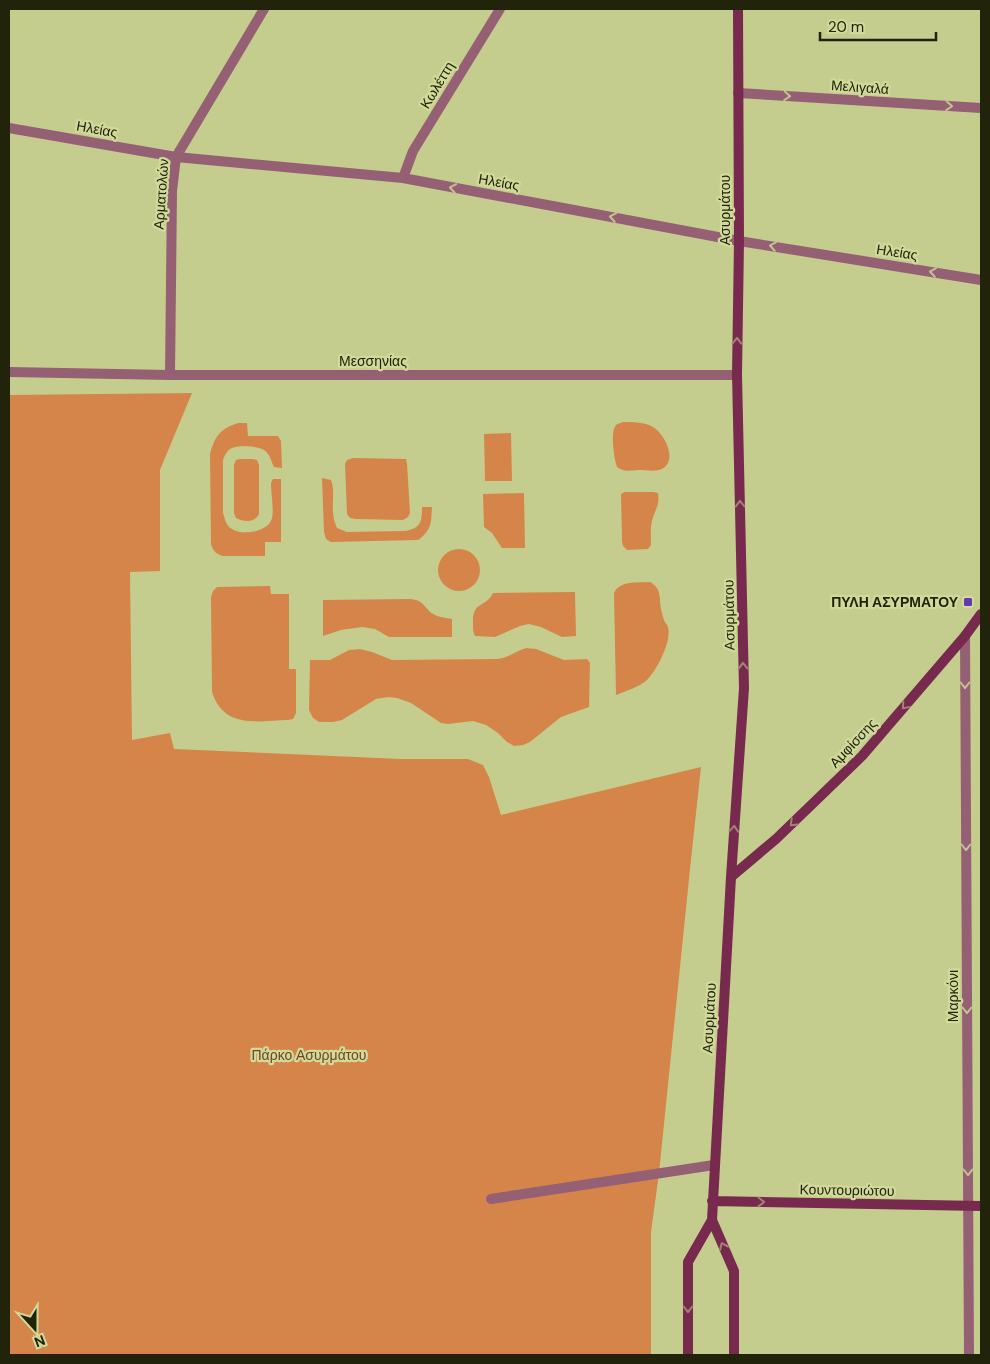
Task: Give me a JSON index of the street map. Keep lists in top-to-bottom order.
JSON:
{
  "streets": {
    "street": [
      "Κωλέττη",
      "Μελιγαλά",
      "Ηλείας",
      "Αρματολών",
      "Ασυρμάτου",
      "Μεσσηνίας",
      "Αμφίσσης",
      "Μαρκόνι",
      "Κουντουριώτου"
    ]
  },
  "crossings": [
    ["Κωλέττη", "Ηλείας"],
    ["Μελιγαλά", "Ασυρμάτου"],
    ["Ηλείας", "Αρματολών"],
    ["Ηλείας", "Ασυρμάτου"],
    ["Αρματολών", "Μεσσηνίας"],
    ["Ασυρμάτου", "Μεσσηνίας"],
    ["Ασυρμάτου", "Αμφίσσης"],
    ["Ασυρμάτου", "Κουντουριώτου"],
    ["Αμφίσσης", "Μαρκόνι"],
    ["Μαρκόνι", "Κουντουριώτου"]
  ],
  "one_way": [
    "Μελιγαλά",
    "Ηλείας",
    "Αμφίσσης",
    "Μαρκόνι",
    "Κουντουριώτου"
  ],
  "parks": ["Πάρκο Ασυρμάτου"],
  "places": {
    "transit": ["ΠΥΛΗ ΑΣΥΡΜΑΤΟΥ"]
  },
  "scale_bar": "20 m",
  "north": "bottom"
}
